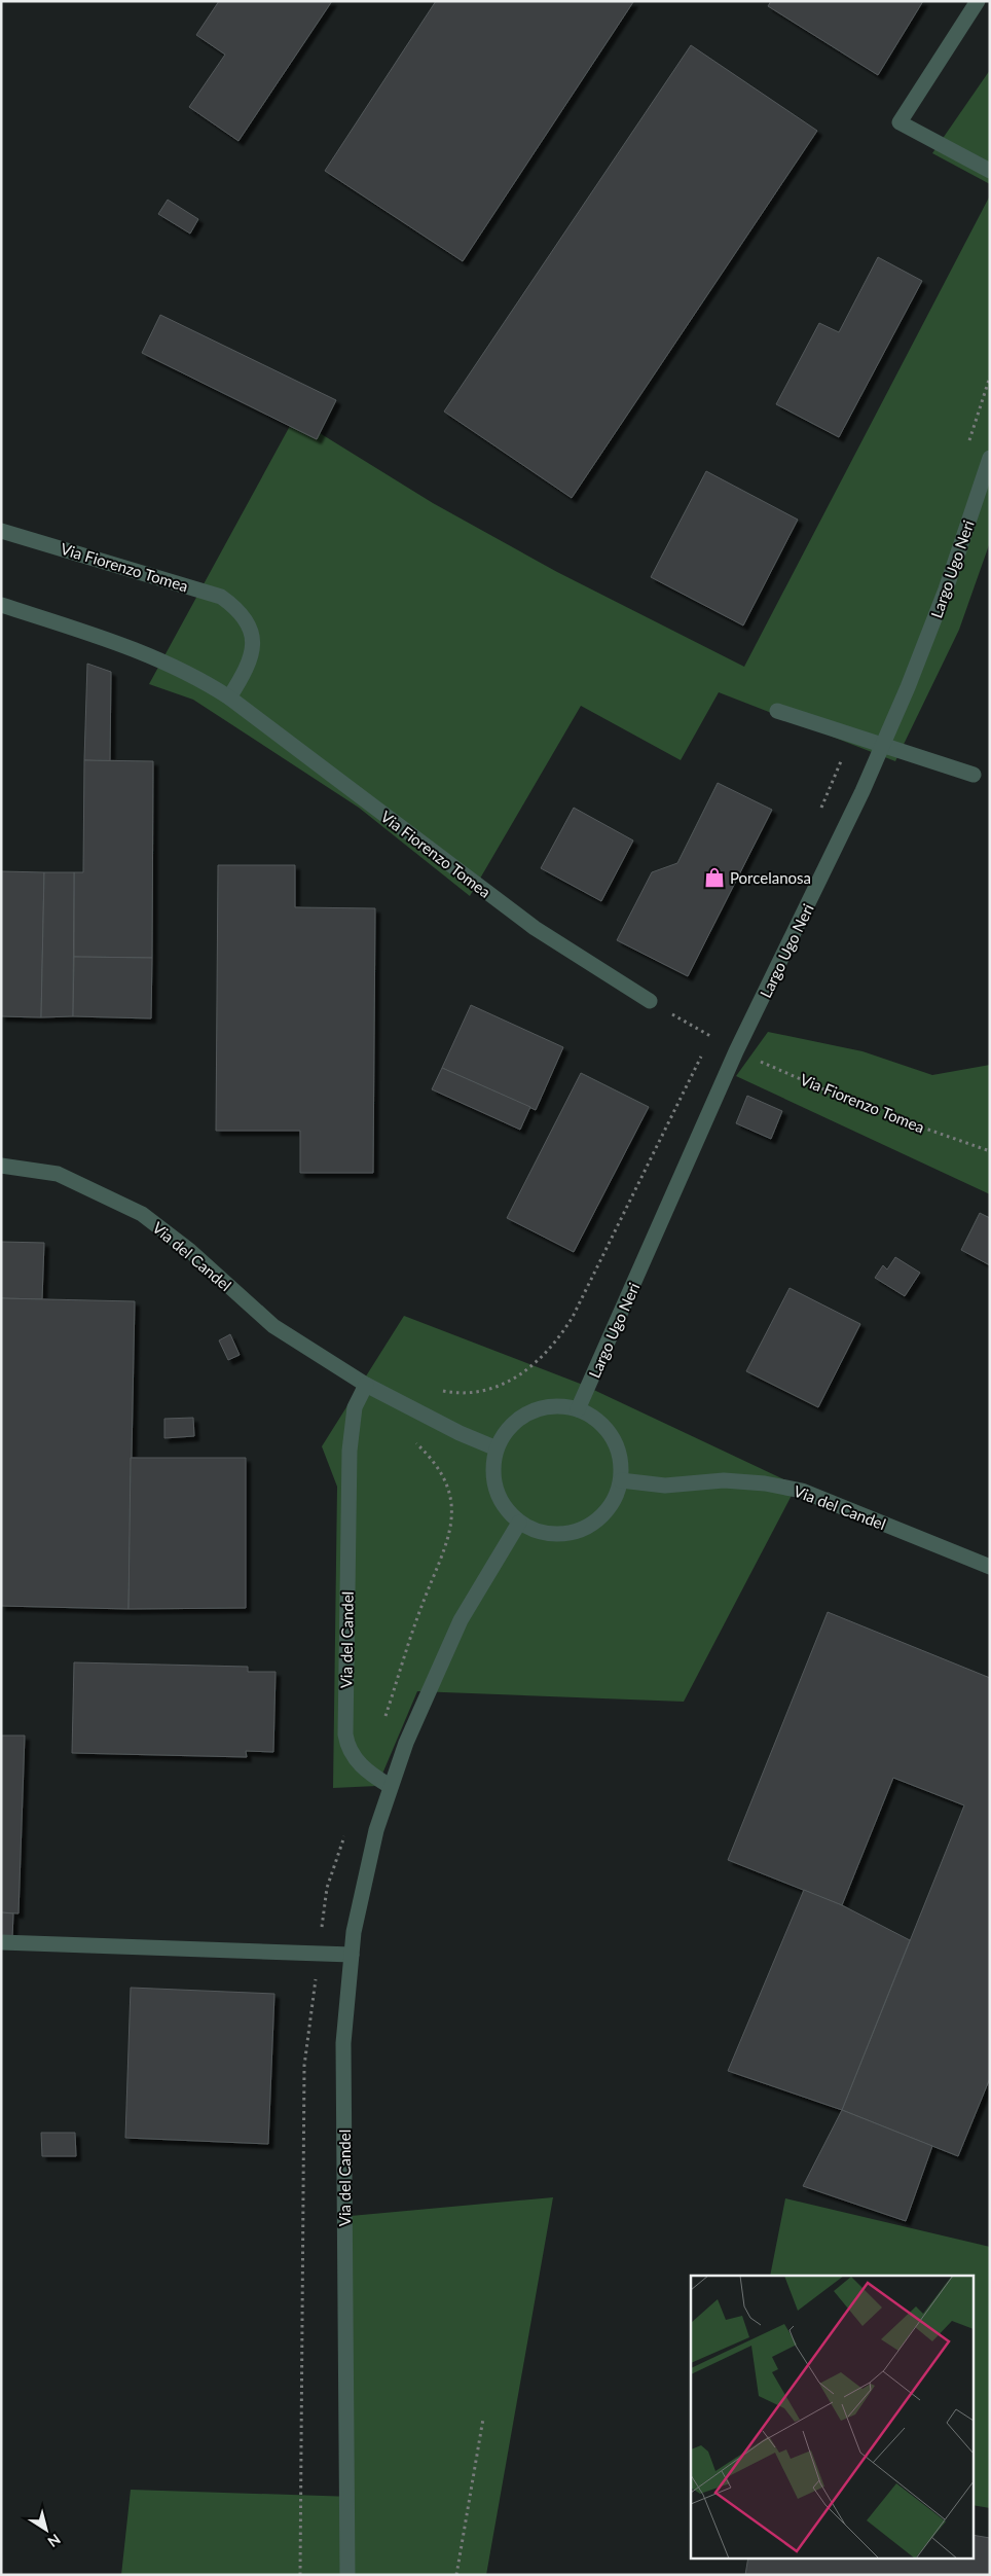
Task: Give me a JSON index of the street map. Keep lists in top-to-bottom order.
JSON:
{
  "streets": {
    "street": ["Via Fiorenzo Tomea", "Largo Ugo Neri", "Via del Candel"]
  },
  "crossings": [
    ["Via Fiorenzo Tomea", "Largo Ugo Neri"],
    ["Largo Ugo Neri", "Via del Candel"]
  ],
  "places": {
    "shop": ["Porcelanosa"]
  },
  "north": "bottom right"
}
